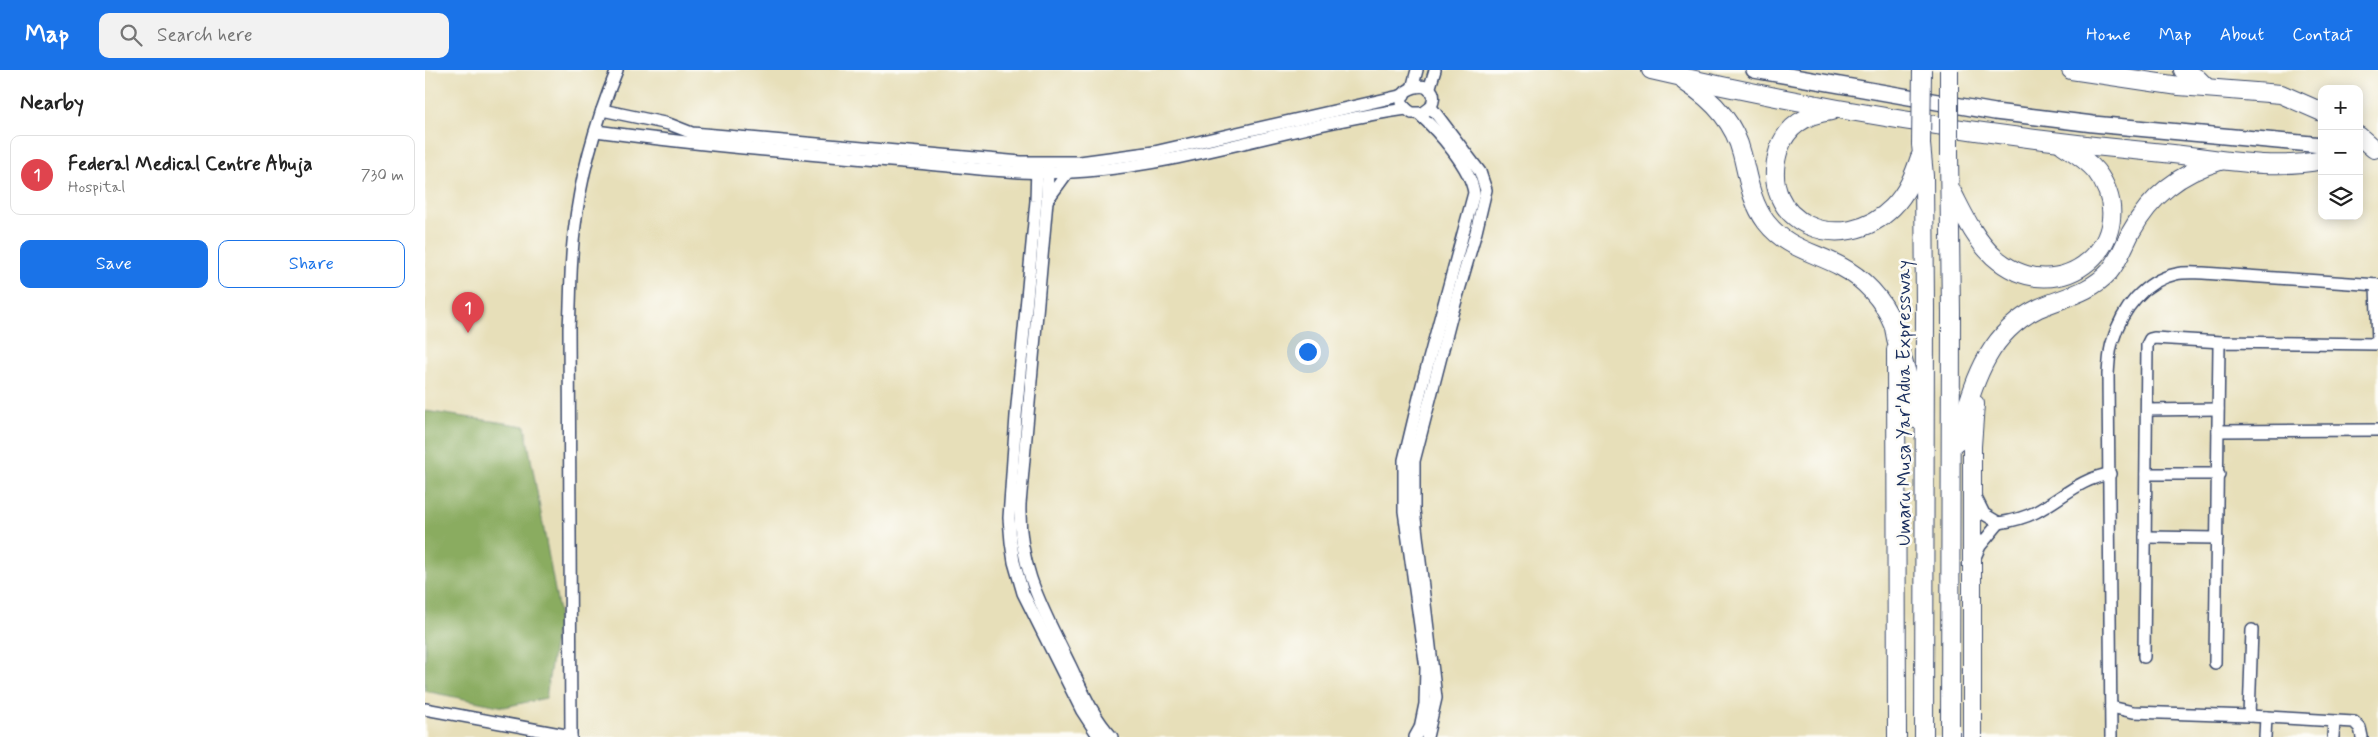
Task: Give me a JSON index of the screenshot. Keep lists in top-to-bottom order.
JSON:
{
  "streets": {
    "highway": ["Umaru Musa Yar'Adua Expressway"]
  },
  "page": {
    "header": "Map",
    "search": "Search here",
    "nav": [
      "Home",
      "Map",
      "About",
      "Contact"
    ],
    "heading": "Nearby",
    "map_buttons": ["+", "−"],
    "list": [
      {
        "mark": "1",
        "name": "Federal Medical Centre Abuja",
        "note": "Hospital",
        "value": "730 m"
      }
    ],
    "buttons": ["Save", "Share"],
    "pins": "1"
  }
}
